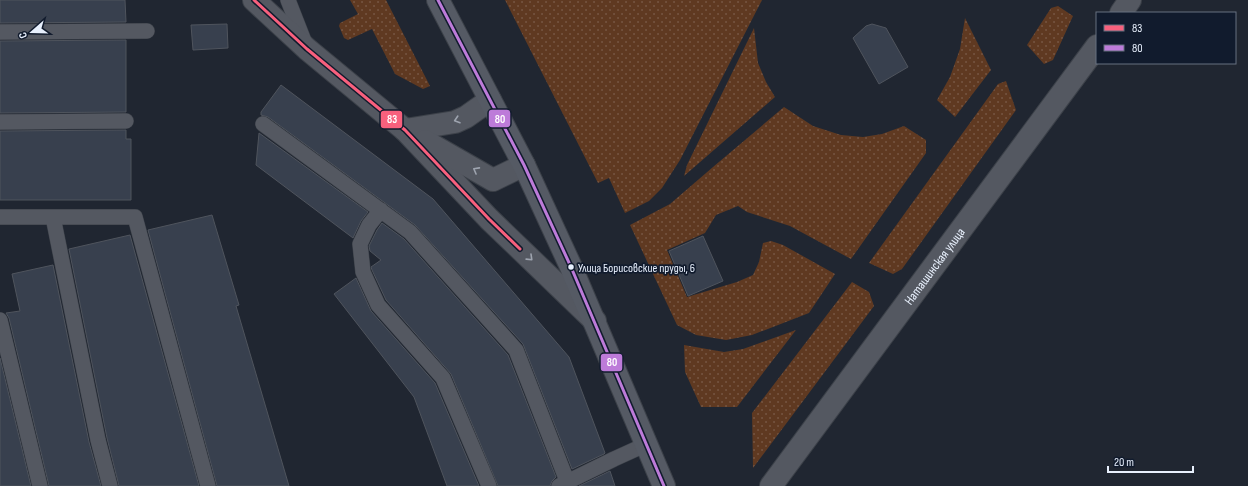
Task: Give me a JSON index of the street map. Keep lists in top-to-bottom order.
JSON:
{
  "streets": {
    "street": ["Наташинская улица"]
  },
  "places": ["Улица Борисовские пруды, 6"],
  "lines": ["transit line 83", "transit line 80"],
  "legend": ["83", "80"],
  "scale_bar": "20 m",
  "north": "left"
}
